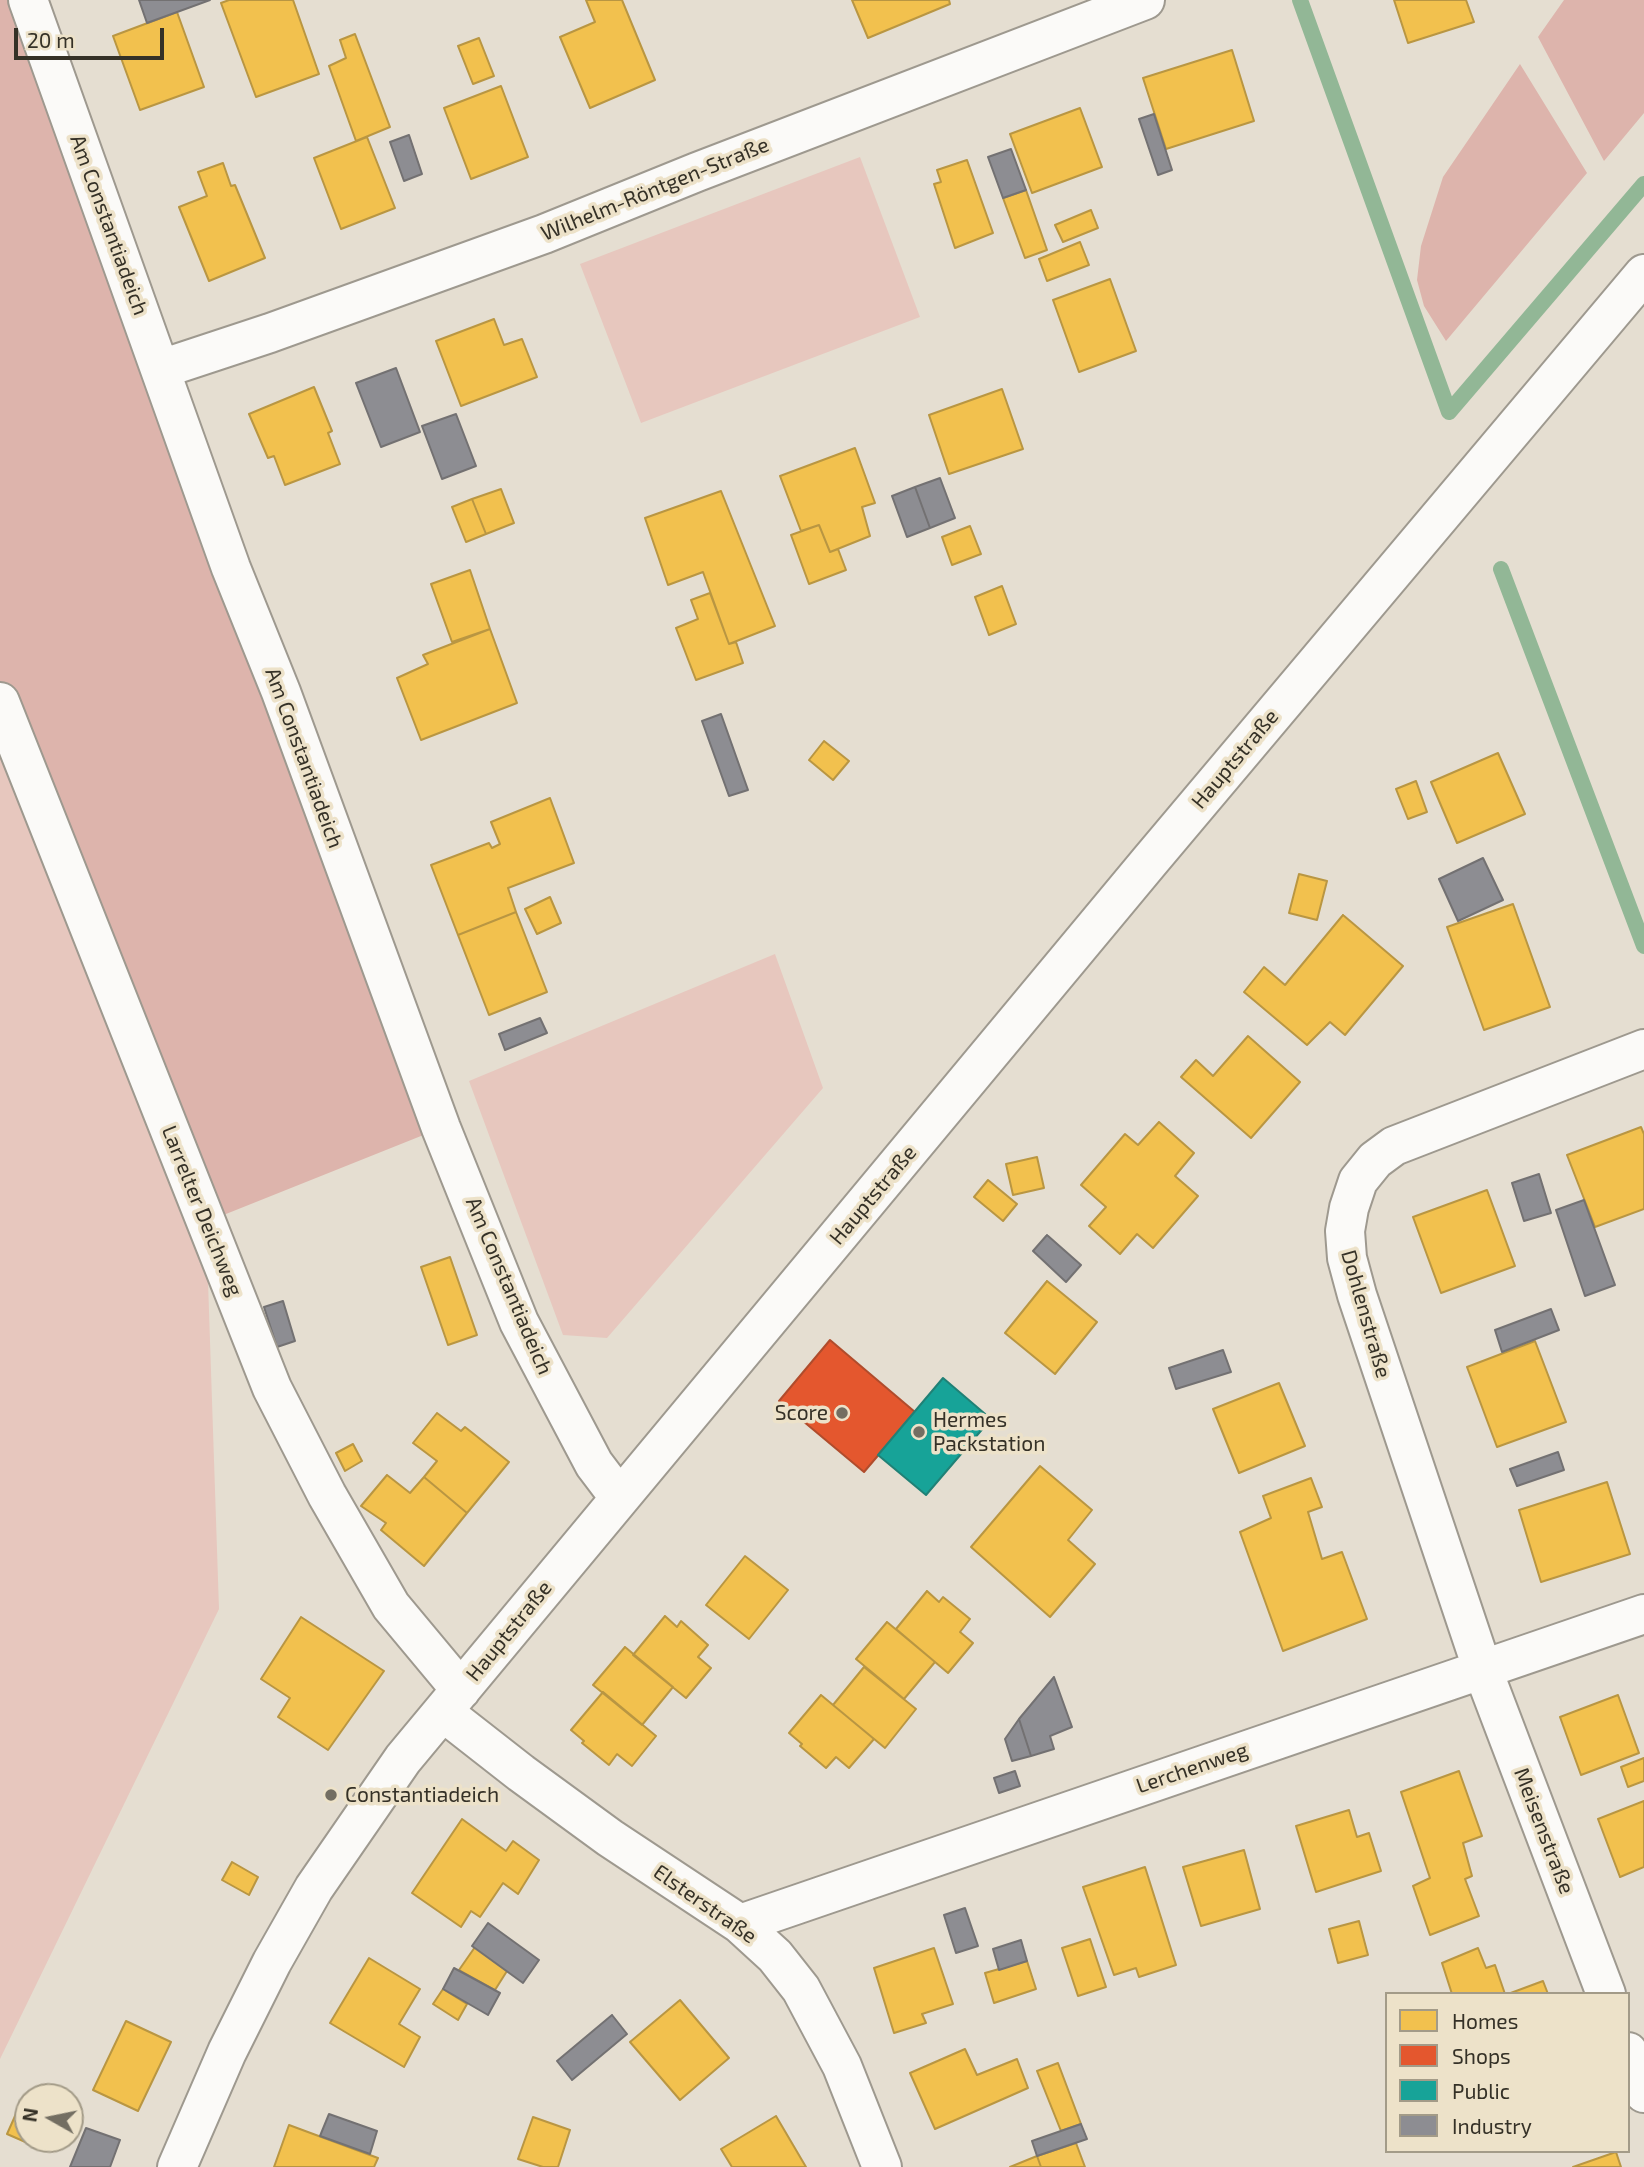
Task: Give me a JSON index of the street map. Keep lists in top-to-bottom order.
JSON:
{
  "streets": {
    "street": [
      "Wilhelm-Röntgen-Straße",
      "Am Constantiadeich",
      "Hauptstraße",
      "Larrelter Deichweg",
      "Dohlenstraße",
      "Lerchenweg",
      "Meisenstraße",
      "Elsterstraße"
    ]
  },
  "crossings": [
    ["Wilhelm-Röntgen-Straße", "Am Constantiadeich"],
    ["Am Constantiadeich", "Hauptstraße"],
    ["Hauptstraße", "Larrelter Deichweg"],
    ["Hauptstraße", "Elsterstraße"],
    ["Larrelter Deichweg", "Elsterstraße"],
    ["Dohlenstraße", "Lerchenweg"],
    ["Dohlenstraße", "Meisenstraße"],
    ["Lerchenweg", "Meisenstraße"],
    ["Lerchenweg", "Elsterstraße"]
  ],
  "places": ["Score", "Hermes Packstation", "Constantiadeich"],
  "legend": [
    "Homes",
    "Shops",
    "Public",
    "Industry"
  ],
  "scale_bar": "20 m",
  "north": "left"
}
